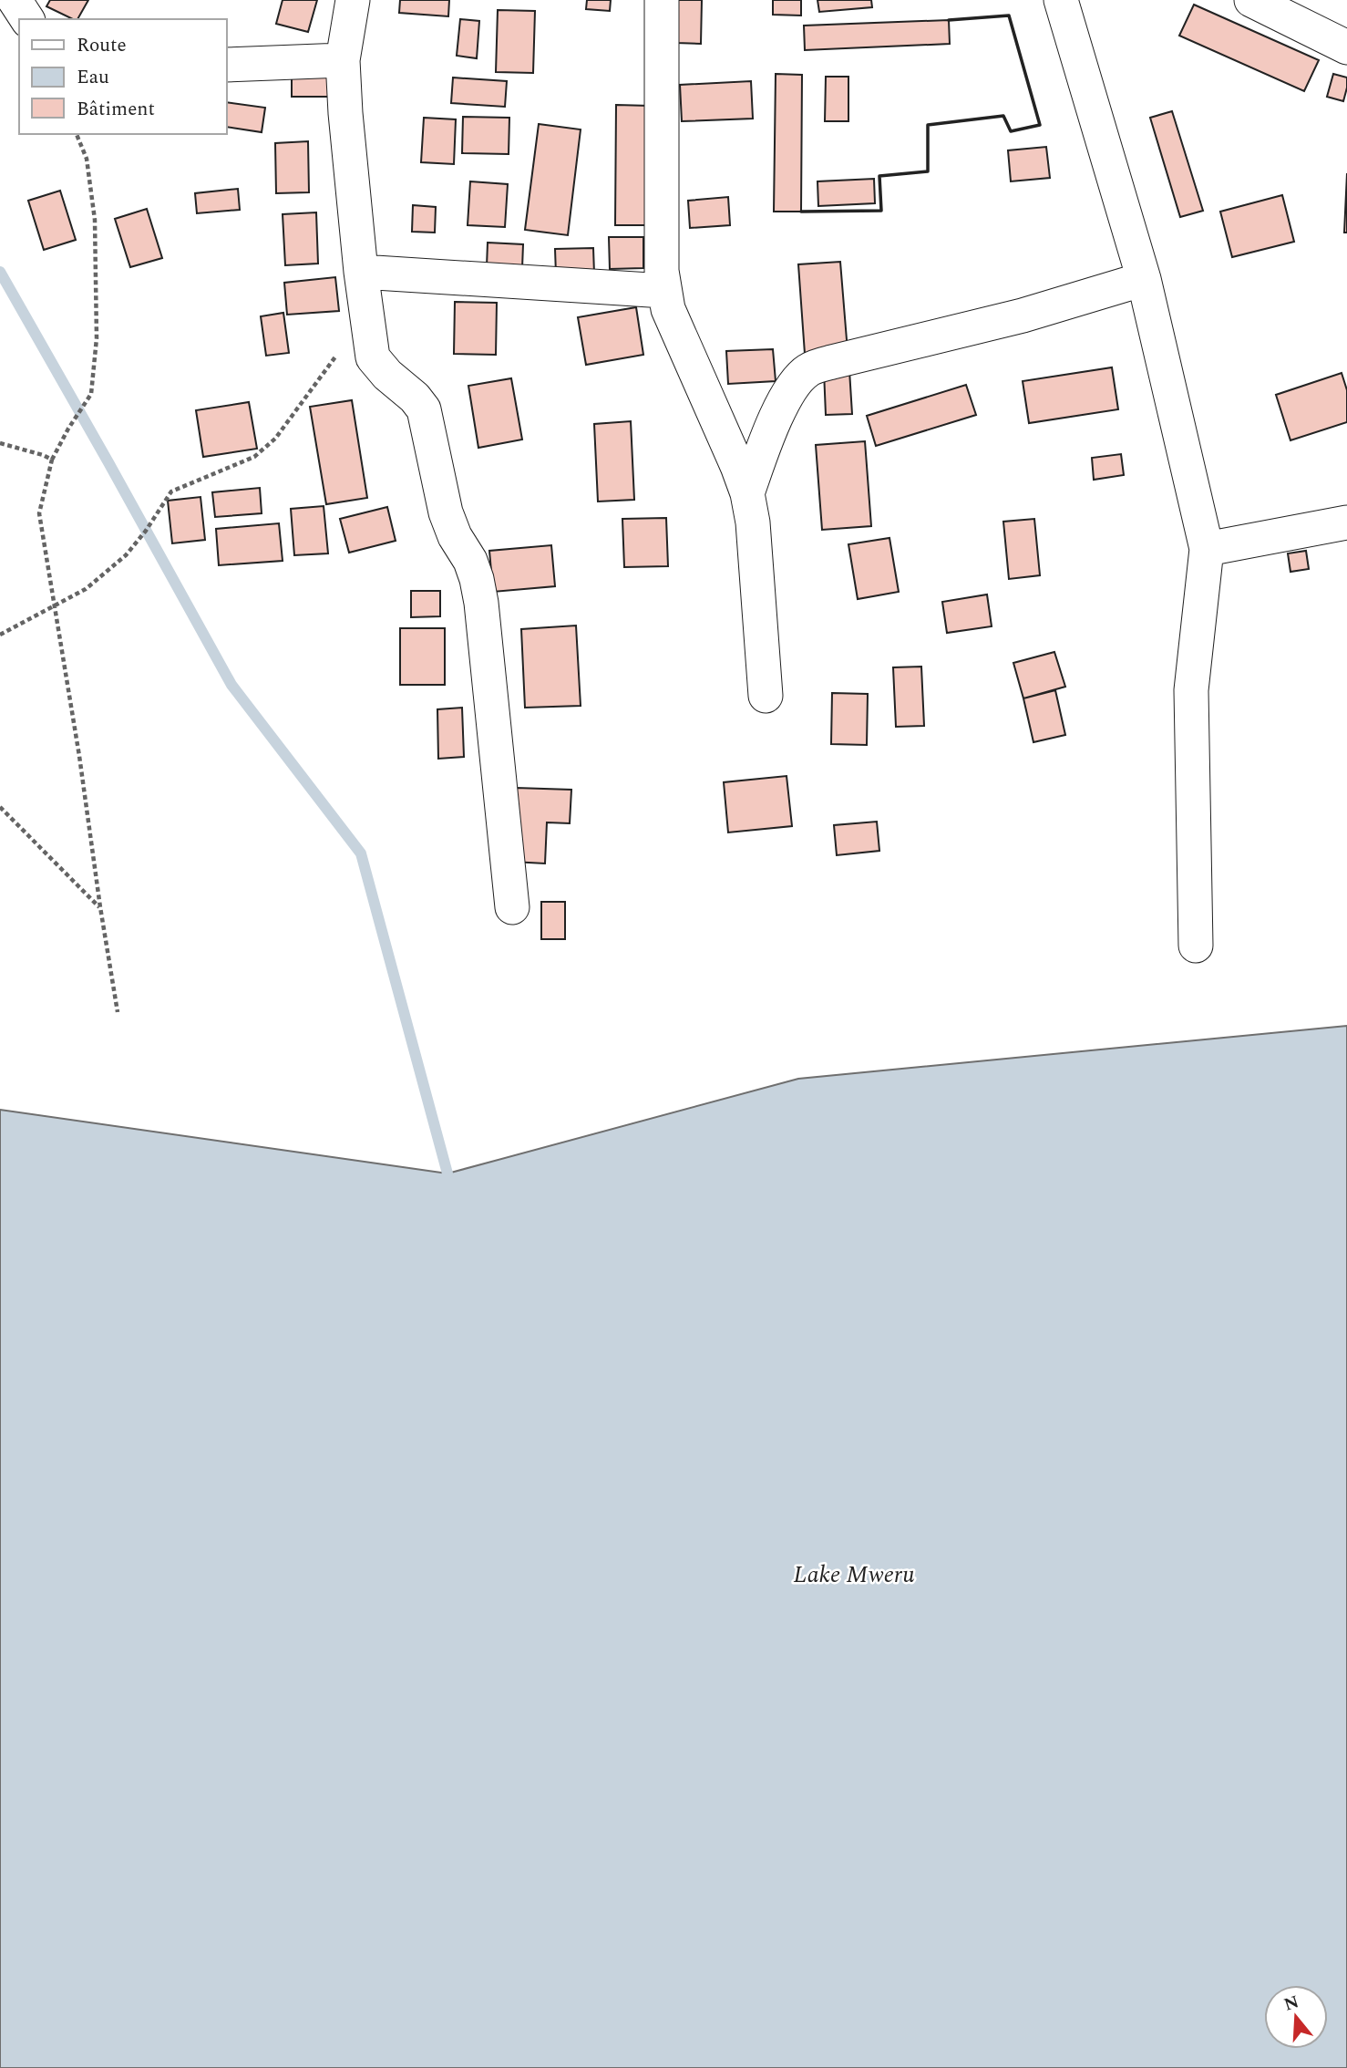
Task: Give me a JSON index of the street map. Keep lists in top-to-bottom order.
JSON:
{
  "water": ["Lake Mweru"],
  "legend": ["Route", "Eau", "Bâtiment"],
  "north": "top"
}
